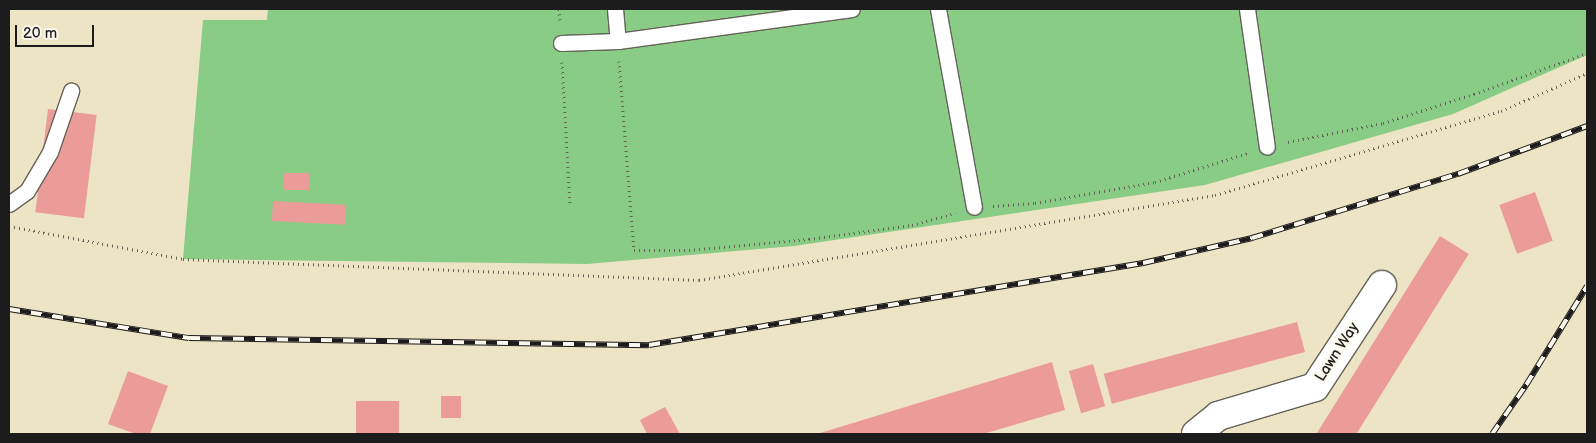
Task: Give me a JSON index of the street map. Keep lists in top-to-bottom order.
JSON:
{
  "streets": {
    "street": ["Lawn Way"]
  },
  "scale_bar": "20 m"
}
